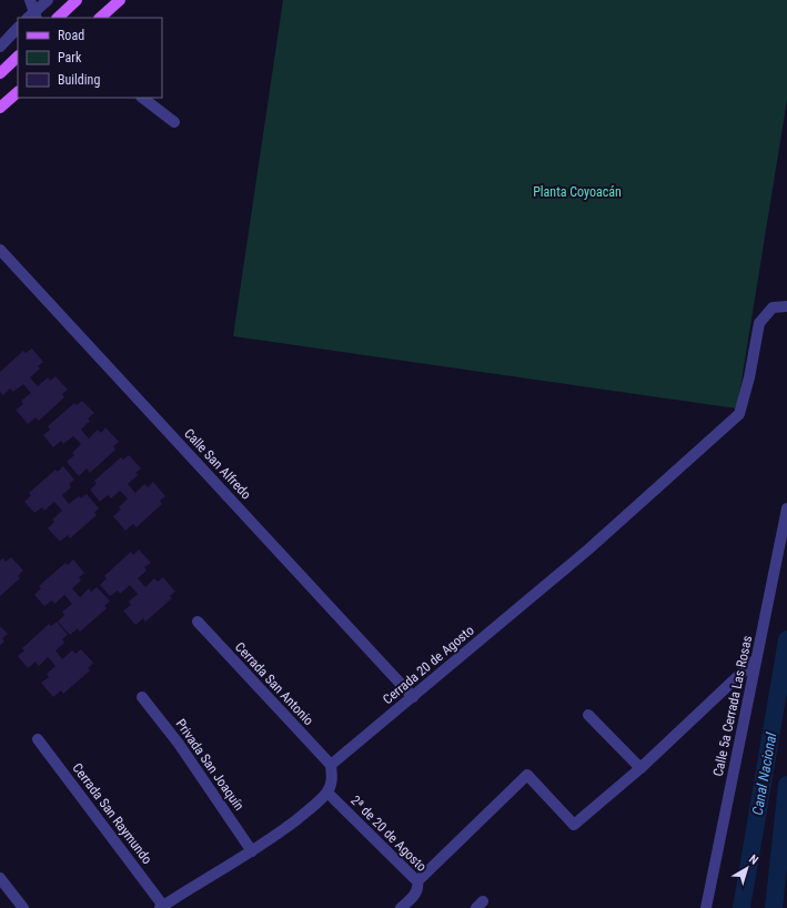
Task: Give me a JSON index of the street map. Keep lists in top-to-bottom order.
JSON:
{
  "streets": {
    "street": [
      "Calle San Alfredo",
      "Cerrada 20 de Agosto",
      "Cerrada San Antonio",
      "Calle 5a Cerrada Las Rosas",
      "Privada San Joaquín",
      "Cerrada San Raymundo",
      "2ª de 20 de Agosto"
    ]
  },
  "crossings": [
    ["Calle San Alfredo", "Cerrada 20 de Agosto"],
    ["Cerrada 20 de Agosto", "Cerrada San Antonio"]
  ],
  "water": ["Canal Nacional"],
  "parks": ["Planta Coyoacán"],
  "legend": ["Road", "Park", "Building"],
  "north": "top right"
}
